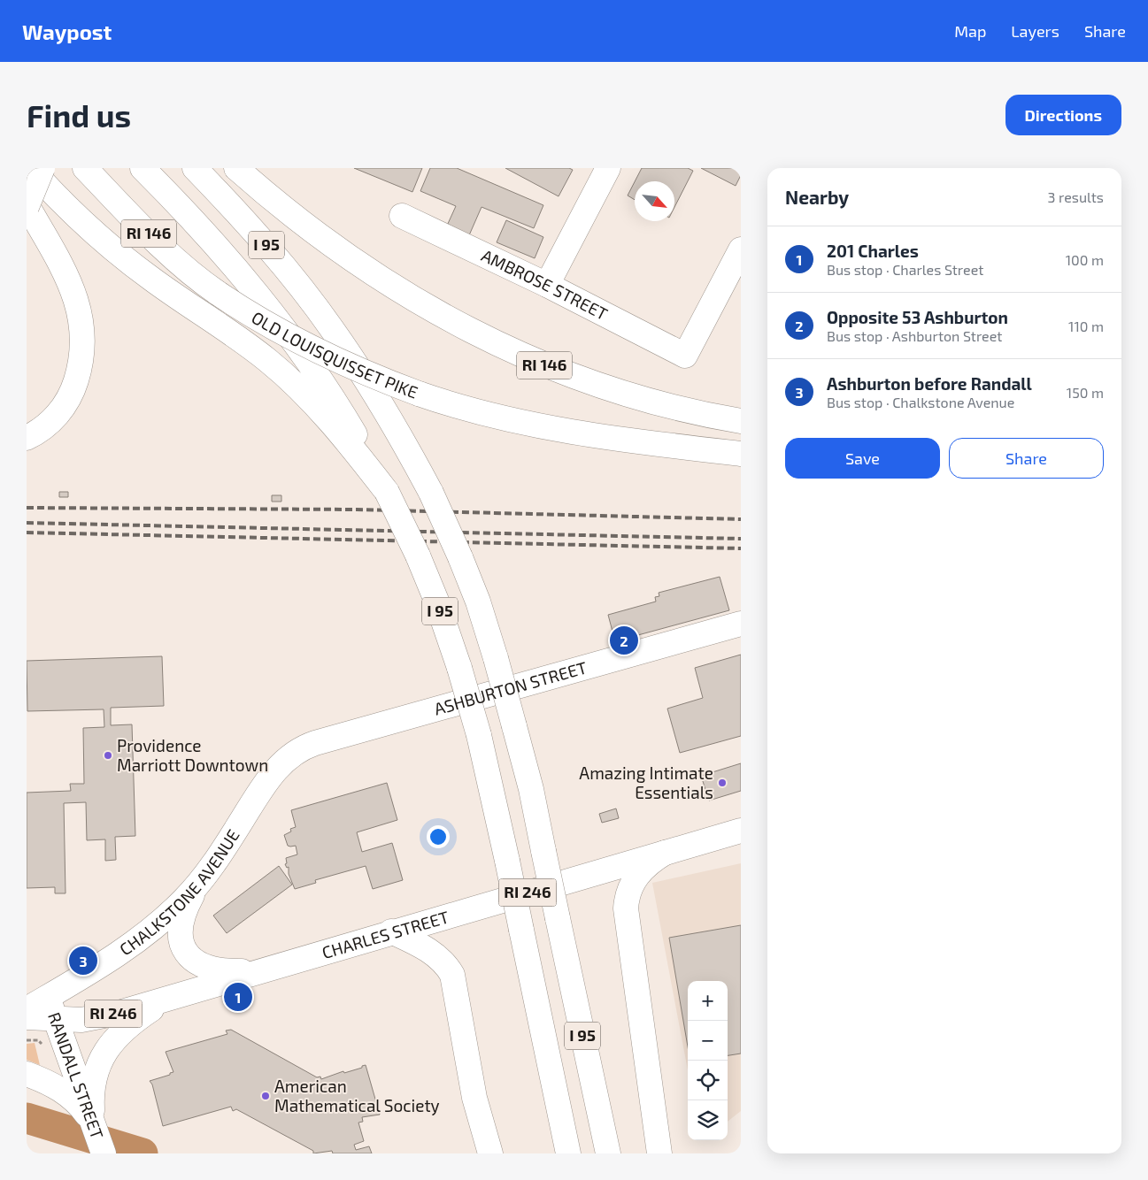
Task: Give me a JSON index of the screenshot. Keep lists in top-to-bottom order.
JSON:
{
  "streets": {
    "main road": [
      "RI 146",
      "I 95",
      "AMBROSE STREET",
      "OLD LOUISQUISSET PIKE",
      "ASHBURTON STREET",
      "CHALKSTONE AVENUE",
      "RI 246",
      "CHARLES STREET",
      "RANDALL STREET"
    ]
  },
  "crossings": [
    ["ASHBURTON STREET", "CHALKSTONE AVENUE"],
    ["CHALKSTONE AVENUE", "RI 246"],
    ["CHALKSTONE AVENUE", "RANDALL STREET"],
    ["RI 246", "RANDALL STREET"],
    ["CHARLES STREET", "RANDALL STREET"]
  ],
  "places": ["Providence Marriott Downtown", "Amazing Intimate Essentials", "American Mathematical Society"],
  "north": "bottom right",
  "page": {
    "header": "Waypost",
    "nav": ["Map", "Layers", "Share"],
    "buttons": [
      "Directions",
      ["Save", "Share"]
    ],
    "title": "Find us",
    "heading": ["Nearby", "3 results"],
    "list": [
      {
        "mark": "1",
        "name": "201 Charles",
        "note": "Bus stop · Charles Street",
        "value": "100 m"
      },
      {
        "mark": "2",
        "name": "Opposite 53 Ashburton",
        "note": "Bus stop · Ashburton Street",
        "value": "110 m"
      },
      {
        "mark": "3",
        "name": "Ashburton before Randall",
        "note": "Bus stop · Chalkstone Avenue",
        "value": "150 m"
      }
    ],
    "pins": ["2", "3", "1"],
    "map_buttons": ["+", "−"]
  }
}
